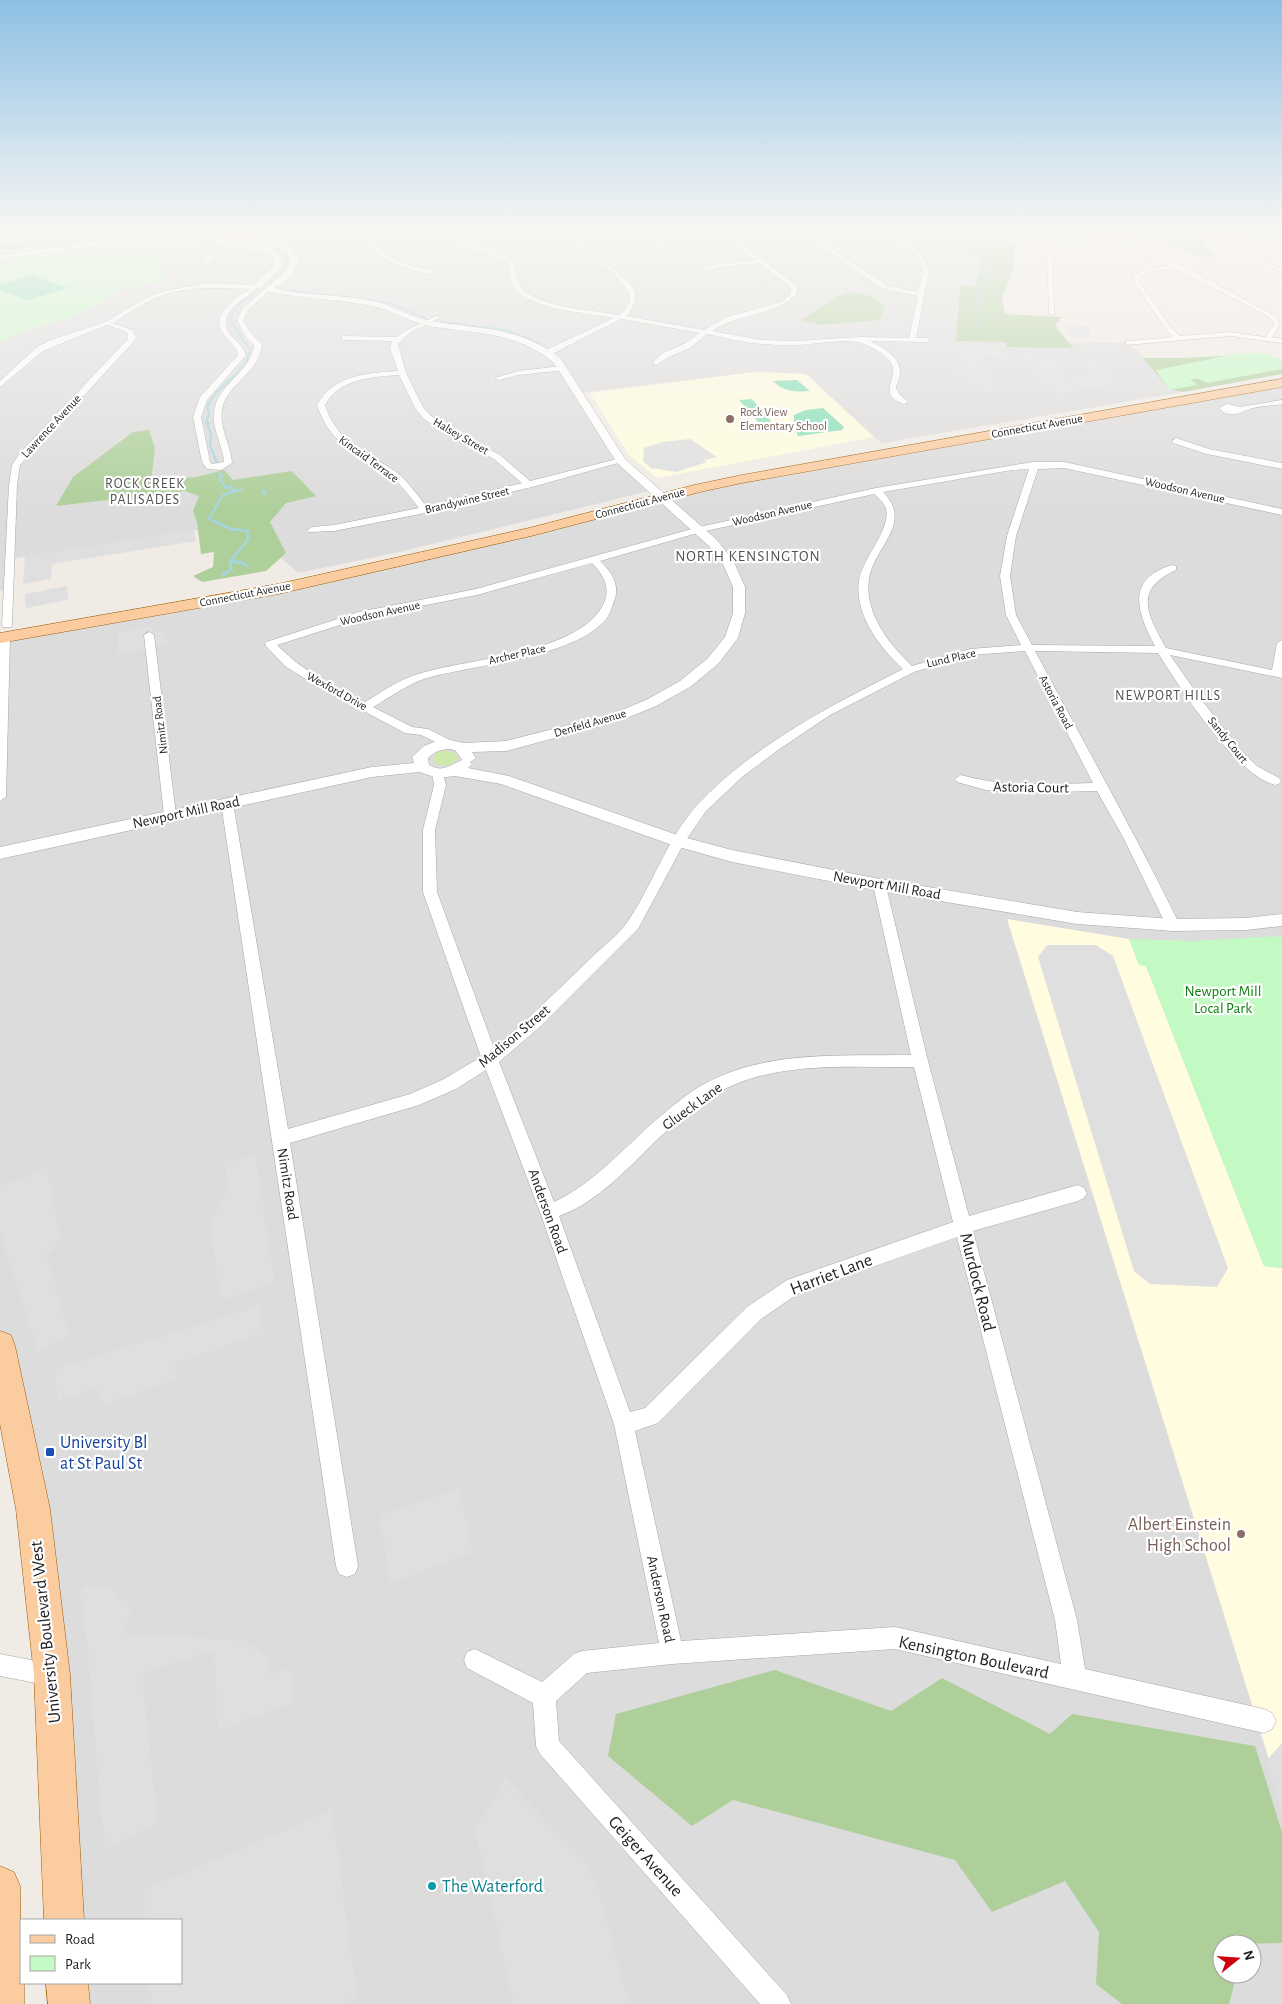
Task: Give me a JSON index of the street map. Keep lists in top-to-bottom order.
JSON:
{
  "streets": {
    "main road": ["Connecticut Avenue", "University Boulevard West"],
    "street": [
      "Lawrence Avenue",
      "Halsey Street",
      "Kincaid Terrace",
      "Woodson Avenue",
      "Brandywine Street",
      "Archer Place",
      "Lund Place",
      "Wexford Drive",
      "Astoria Road",
      "Denfeld Avenue",
      "Nimitz Road",
      "Sandy Court",
      "Astoria Court",
      "Newport Mill Road",
      "Madison Street",
      "Glueck Lane",
      "Anderson Road",
      "Harriet Lane",
      "Murdock Road",
      "Kensington Boulevard",
      "Geiger Avenue"
    ]
  },
  "crossings": [
    ["Lawrence Avenue", "Connecticut Avenue"],
    ["Connecticut Avenue", "Denfeld Avenue"],
    ["Halsey Street", "Kincaid Terrace"],
    ["Halsey Street", "Brandywine Street"],
    ["Kincaid Terrace", "Brandywine Street"],
    ["Woodson Avenue", "Archer Place"],
    ["Woodson Avenue", "Wexford Drive"],
    ["Woodson Avenue", "Astoria Road"],
    ["Woodson Avenue", "Denfeld Avenue"],
    ["Brandywine Street", "Denfeld Avenue"],
    ["Archer Place", "Wexford Drive"],
    ["Lund Place", "Astoria Road"],
    ["Lund Place", "Sandy Court"],
    ["Lund Place", "Newport Mill Road"],
    ["Lund Place", "Madison Street"],
    ["Wexford Drive", "Denfeld Avenue"],
    ["Wexford Drive", "Newport Mill Road"],
    ["Astoria Road", "Astoria Court"],
    ["Astoria Road", "Newport Mill Road"],
    ["Denfeld Avenue", "Newport Mill Road"],
    ["Nimitz Road", "Newport Mill Road"],
    ["Nimitz Road", "Madison Street"],
    ["Newport Mill Road", "Madison Street"],
    ["Newport Mill Road", "Murdock Road"],
    ["Madison Street", "Anderson Road"],
    ["Glueck Lane", "Anderson Road"],
    ["Glueck Lane", "Murdock Road"],
    ["Anderson Road", "Harriet Lane"],
    ["Anderson Road", "Kensington Boulevard"],
    ["Harriet Lane", "Murdock Road"],
    ["Murdock Road", "Kensington Boulevard"],
    ["Kensington Boulevard", "Geiger Avenue"]
  ],
  "districts": ["ROCK CREEK PALISADES", "NORTH KENSINGTON", "NEWPORT HILLS"],
  "parks": ["Newport Mill Local Park"],
  "places": {
    "other": ["Rock View Elementary School", "Albert Einstein High School", "The Waterford"],
    "transit": ["University Bl at St Paul St"]
  },
  "legend": ["Road", "Park"],
  "north": "right"
}
